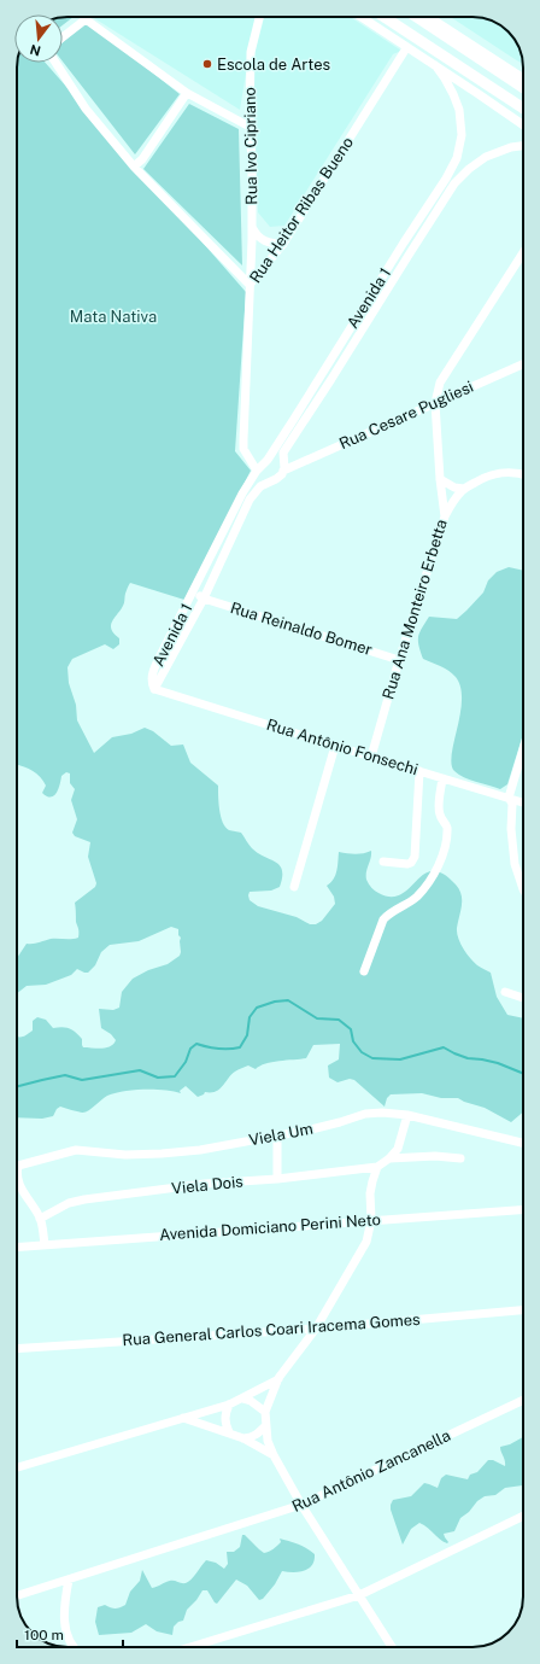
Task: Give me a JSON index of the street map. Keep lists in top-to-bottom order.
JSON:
{
  "streets": {
    "street": [
      "Rua Ivo Cipriano",
      "Rua Heitor Ribas Bueno",
      "Avenida 1",
      "Rua Cesare Pugliesi",
      "Rua Ana Monteiro Erbetta",
      "Rua Reinaldo Bomer",
      "Rua Antônio Fonsechi",
      "Viela Um",
      "Viela Dois",
      "Avenida Domiciano Perini Neto",
      "Rua General Carlos Coari Iracema Gomes",
      "Rua Antônio Zancanella"
    ]
  },
  "crossings": [
    ["Rua Ivo Cipriano", "Rua Heitor Ribas Bueno"],
    ["Rua Heitor Ribas Bueno", "Avenida 1"],
    ["Avenida 1", "Rua Cesare Pugliesi"],
    ["Avenida 1", "Rua Reinaldo Bomer"],
    ["Avenida 1", "Rua Antônio Fonsechi"],
    ["Rua Cesare Pugliesi", "Rua Ana Monteiro Erbetta"],
    ["Rua Ana Monteiro Erbetta", "Rua Reinaldo Bomer"],
    ["Rua Ana Monteiro Erbetta", "Rua Antônio Fonsechi"],
    ["Viela Um", "Viela Dois"]
  ],
  "parks": ["Mata Nativa"],
  "places": ["Escola de Artes"],
  "scale_bar": "100 m",
  "north": "bottom"
}
